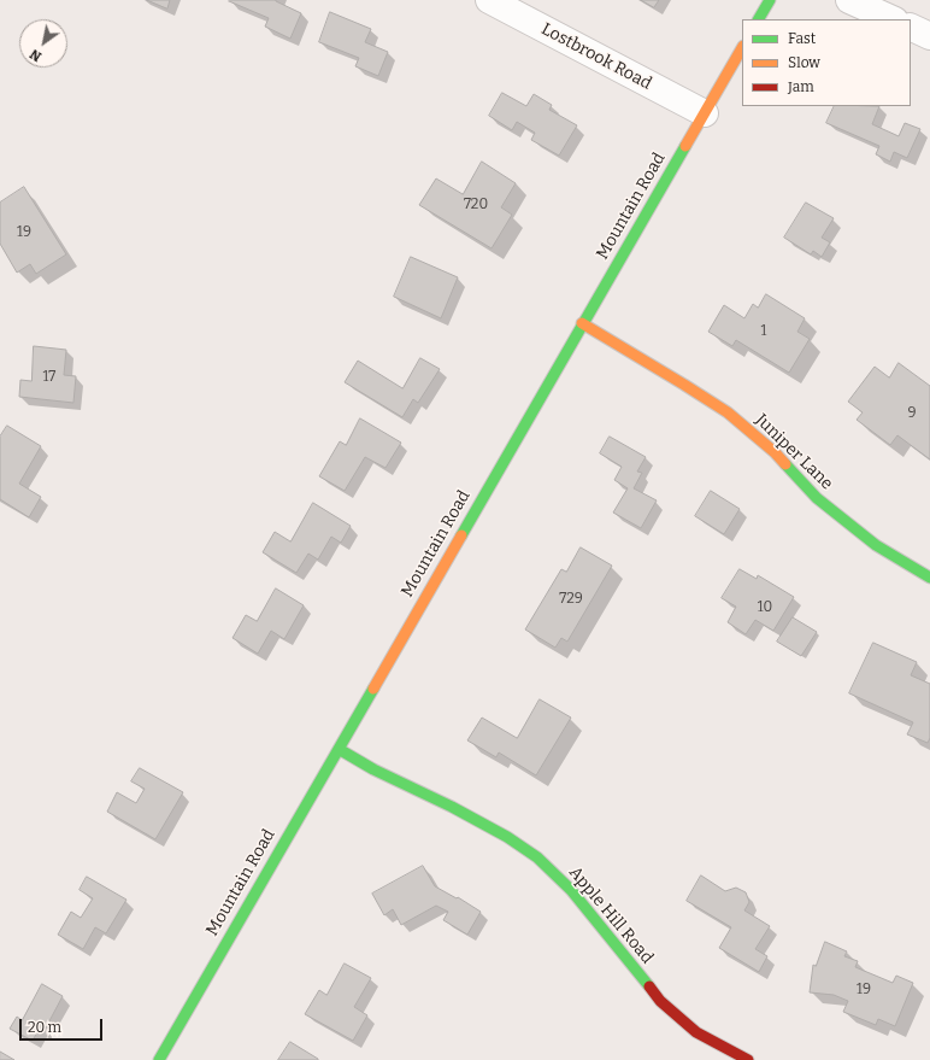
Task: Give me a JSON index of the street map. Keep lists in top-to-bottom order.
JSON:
{
  "streets": {
    "main road": ["Mountain Road", "Juniper Lane", "Apple Hill Road"],
    "street": ["Lostbrook Road"]
  },
  "crossings": [
    ["Lostbrook Road", "Mountain Road"],
    ["Mountain Road", "Juniper Lane"],
    ["Mountain Road", "Apple Hill Road"]
  ],
  "house_numbers": [
    "720",
    "19",
    "1",
    "17",
    "9",
    "729",
    "10",
    "19"
  ],
  "legend": ["Fast", "Slow", "Jam"],
  "scale_bar": "20 m",
  "north": "bottom left"
}
